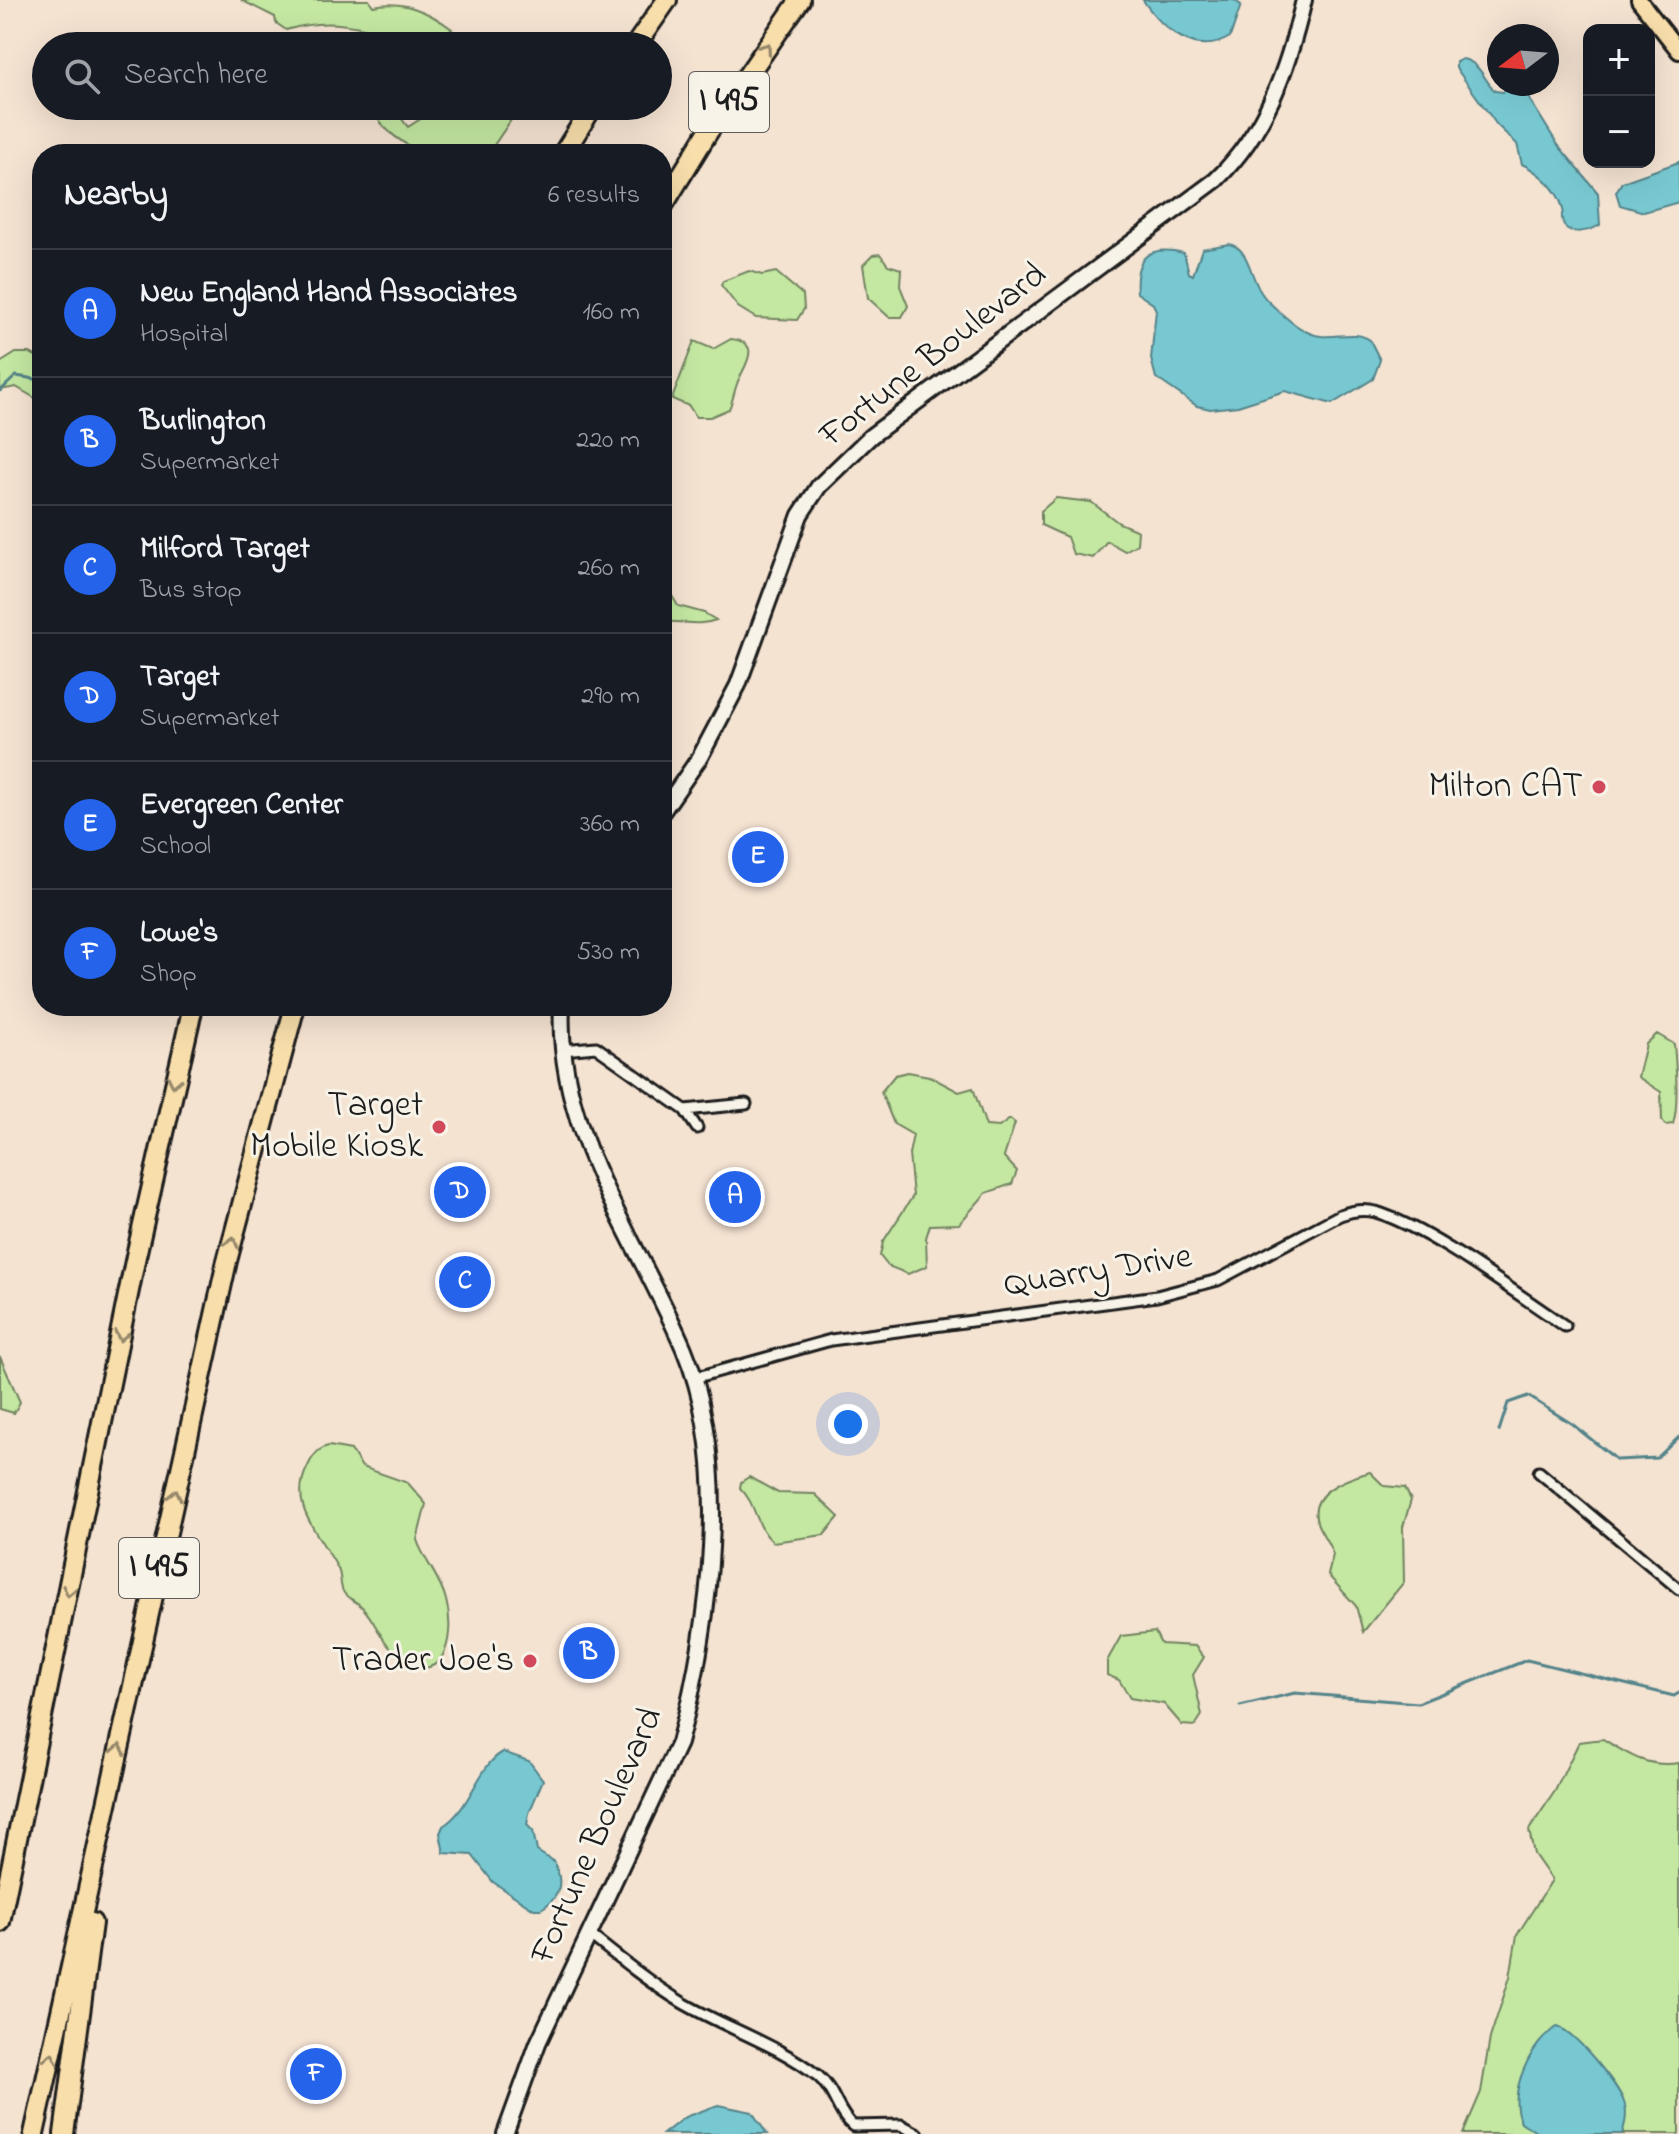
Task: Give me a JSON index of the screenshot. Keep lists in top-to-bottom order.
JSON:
{
  "streets": {
    "highway": ["I 495"],
    "main road": ["Fortune Boulevard"],
    "street": ["Quarry Drive"]
  },
  "crossings": [
    ["Fortune Boulevard", "Quarry Drive"]
  ],
  "places": ["Milton CAT", "Target Mobile Kiosk", "Trader Joe's"],
  "north": "left",
  "page": {
    "map_buttons": ["+", "−"],
    "search": "Search here",
    "heading": ["Nearby", "6 results"],
    "list": [
      {
        "mark": "A",
        "name": "New England Hand Associates",
        "note": "Hospital",
        "value": "160 m"
      },
      {
        "mark": "B",
        "name": "Burlington",
        "note": "Supermarket",
        "value": "220 m"
      },
      {
        "mark": "C",
        "name": "Milford Target",
        "note": "Bus stop",
        "value": "260 m"
      },
      {
        "mark": "D",
        "name": "Target",
        "note": "Supermarket",
        "value": "290 m"
      },
      {
        "mark": "E",
        "name": "Evergreen Center",
        "note": "School",
        "value": "360 m"
      },
      {
        "mark": "F",
        "name": "Lowe's",
        "note": "Shop",
        "value": "530 m"
      }
    ],
    "pins": [
      "E",
      "D",
      "A",
      "C",
      "B",
      "F"
    ]
  }
}
